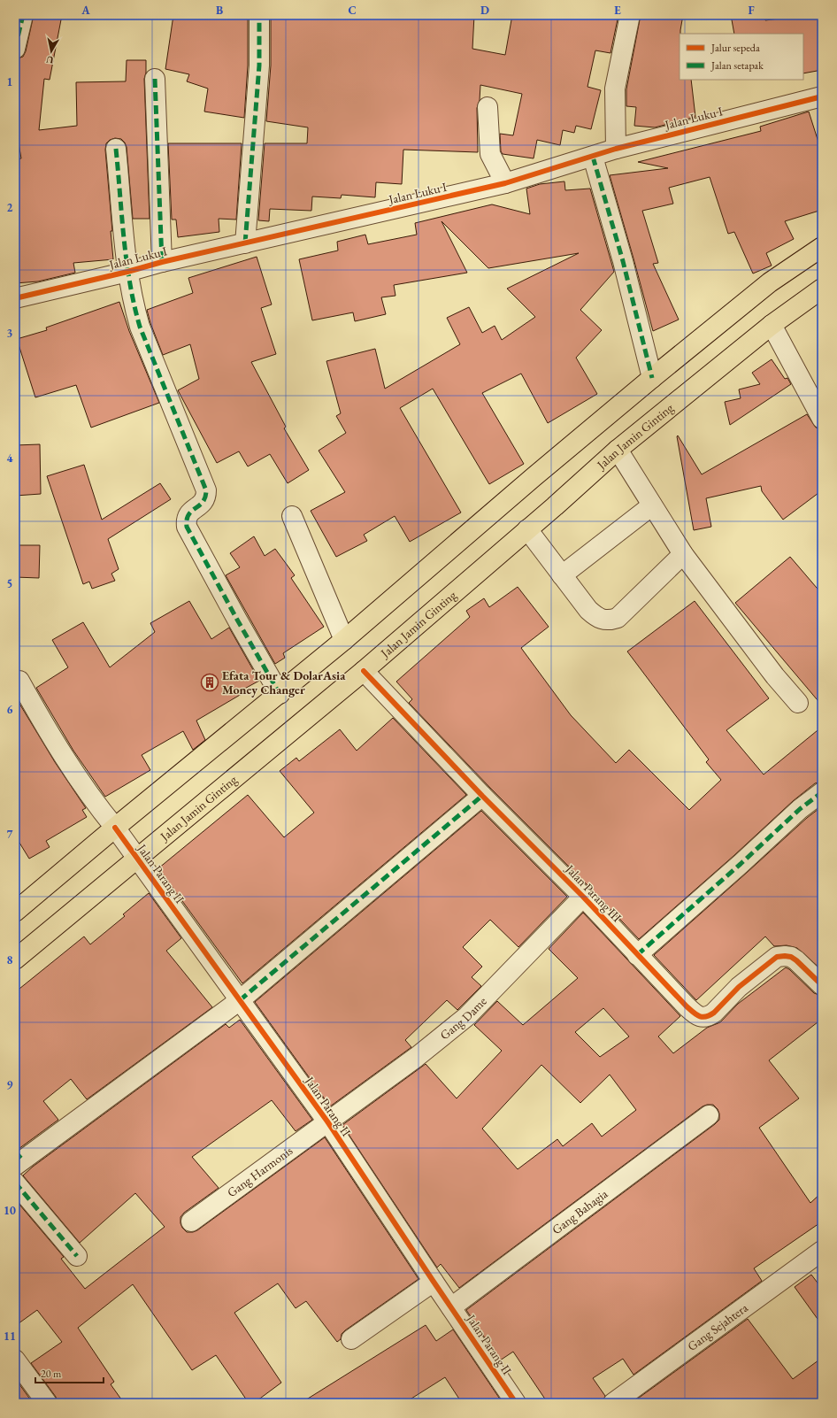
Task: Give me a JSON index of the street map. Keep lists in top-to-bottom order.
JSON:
{
  "streets": {
    "highway": ["Jalan Jamin Ginting"],
    "street": [
      "Jalan Luku I",
      "Jalan Parang II",
      "Jalan Parang III",
      "Gang Dame",
      "Gang Harmonis",
      "Gang Bahagia",
      "Gang Sejahtera"
    ]
  },
  "crossings": [
    ["Jalan Jamin Ginting", "Jalan Parang II"],
    ["Jalan Jamin Ginting", "Jalan Parang III"],
    ["Jalan Parang II", "Gang Dame"],
    ["Jalan Parang II", "Gang Harmonis"],
    ["Jalan Parang II", "Gang Bahagia"],
    ["Jalan Parang III", "Gang Dame"],
    ["Gang Dame", "Gang Harmonis"]
  ],
  "places": {
    "building": ["Efata Tour & DolarAsia Money Changer"]
  },
  "legend": ["Jalur sepeda", "Jalan setapak"],
  "scale_bar": "20 m",
  "north": "bottom",
  "grid": {
    "columns": [
      "A",
      "B",
      "C",
      "D",
      "E",
      "F"
    ],
    "rows": [
      "1",
      "2",
      "3",
      "4",
      "5",
      "6",
      "7",
      "8",
      "9",
      "10",
      "11"
    ]
  }
}
